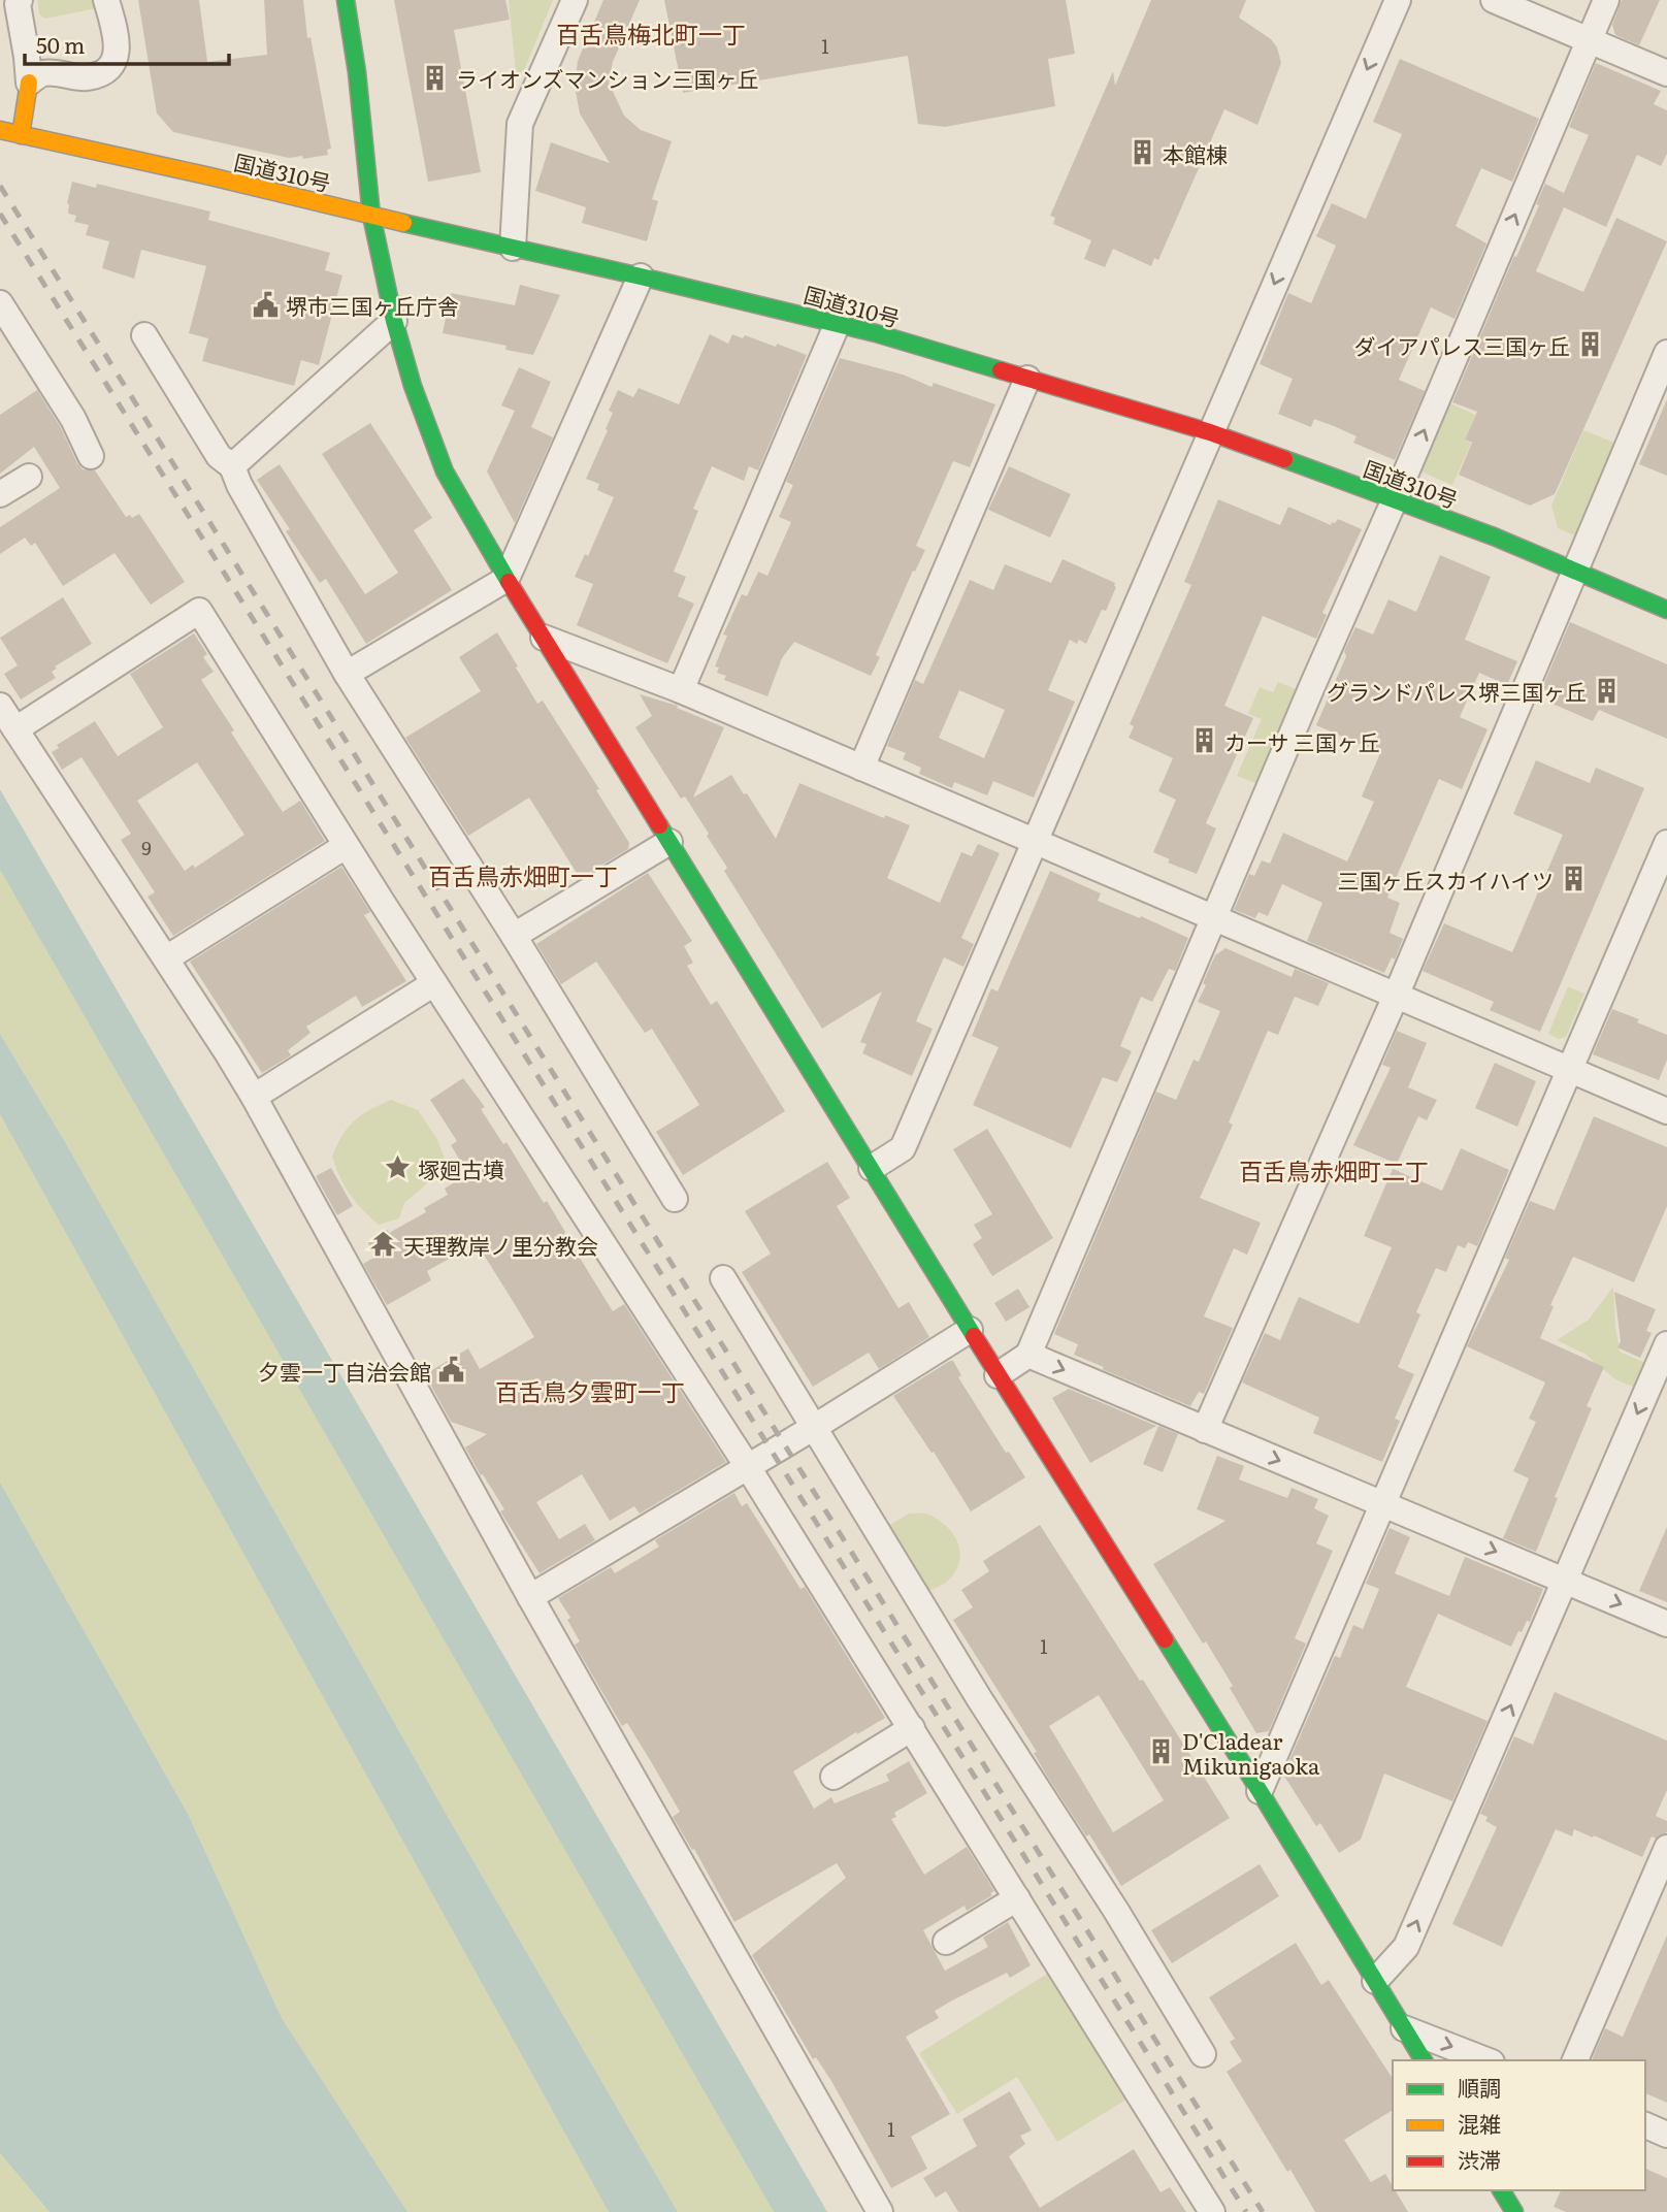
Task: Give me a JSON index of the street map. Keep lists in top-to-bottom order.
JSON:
{
  "streets": {
    "main road": ["国道310号"]
  },
  "districts": [
    "百舌鳥梅北町一丁",
    "百舌鳥赤畑町一丁",
    "百舌鳥赤畑町二丁",
    "百舌鳥夕雲町一丁"
  ],
  "places": {
    "building": [
      "ライオンズマンション三国ヶ丘",
      "本館棟",
      "ダイアパレス三国ヶ丘",
      "グランドパレス堺三国ヶ丘",
      "カーサ 三国ヶ丘",
      "三国ヶ丘スカイハイツ",
      "D'Cladear Mikunigaoka"
    ],
    "public building": ["堺市三国ヶ丘庁舎", "夕雲一丁自治会館"],
    "place": ["塚廻古墳"],
    "temple": ["天理教岸ノ里分教会"]
  },
  "house_numbers": [
    "1",
    "9",
    "1",
    "1"
  ],
  "legend": ["順調", "混雑", "渋滞"],
  "scale_bar": "50 m"
}
